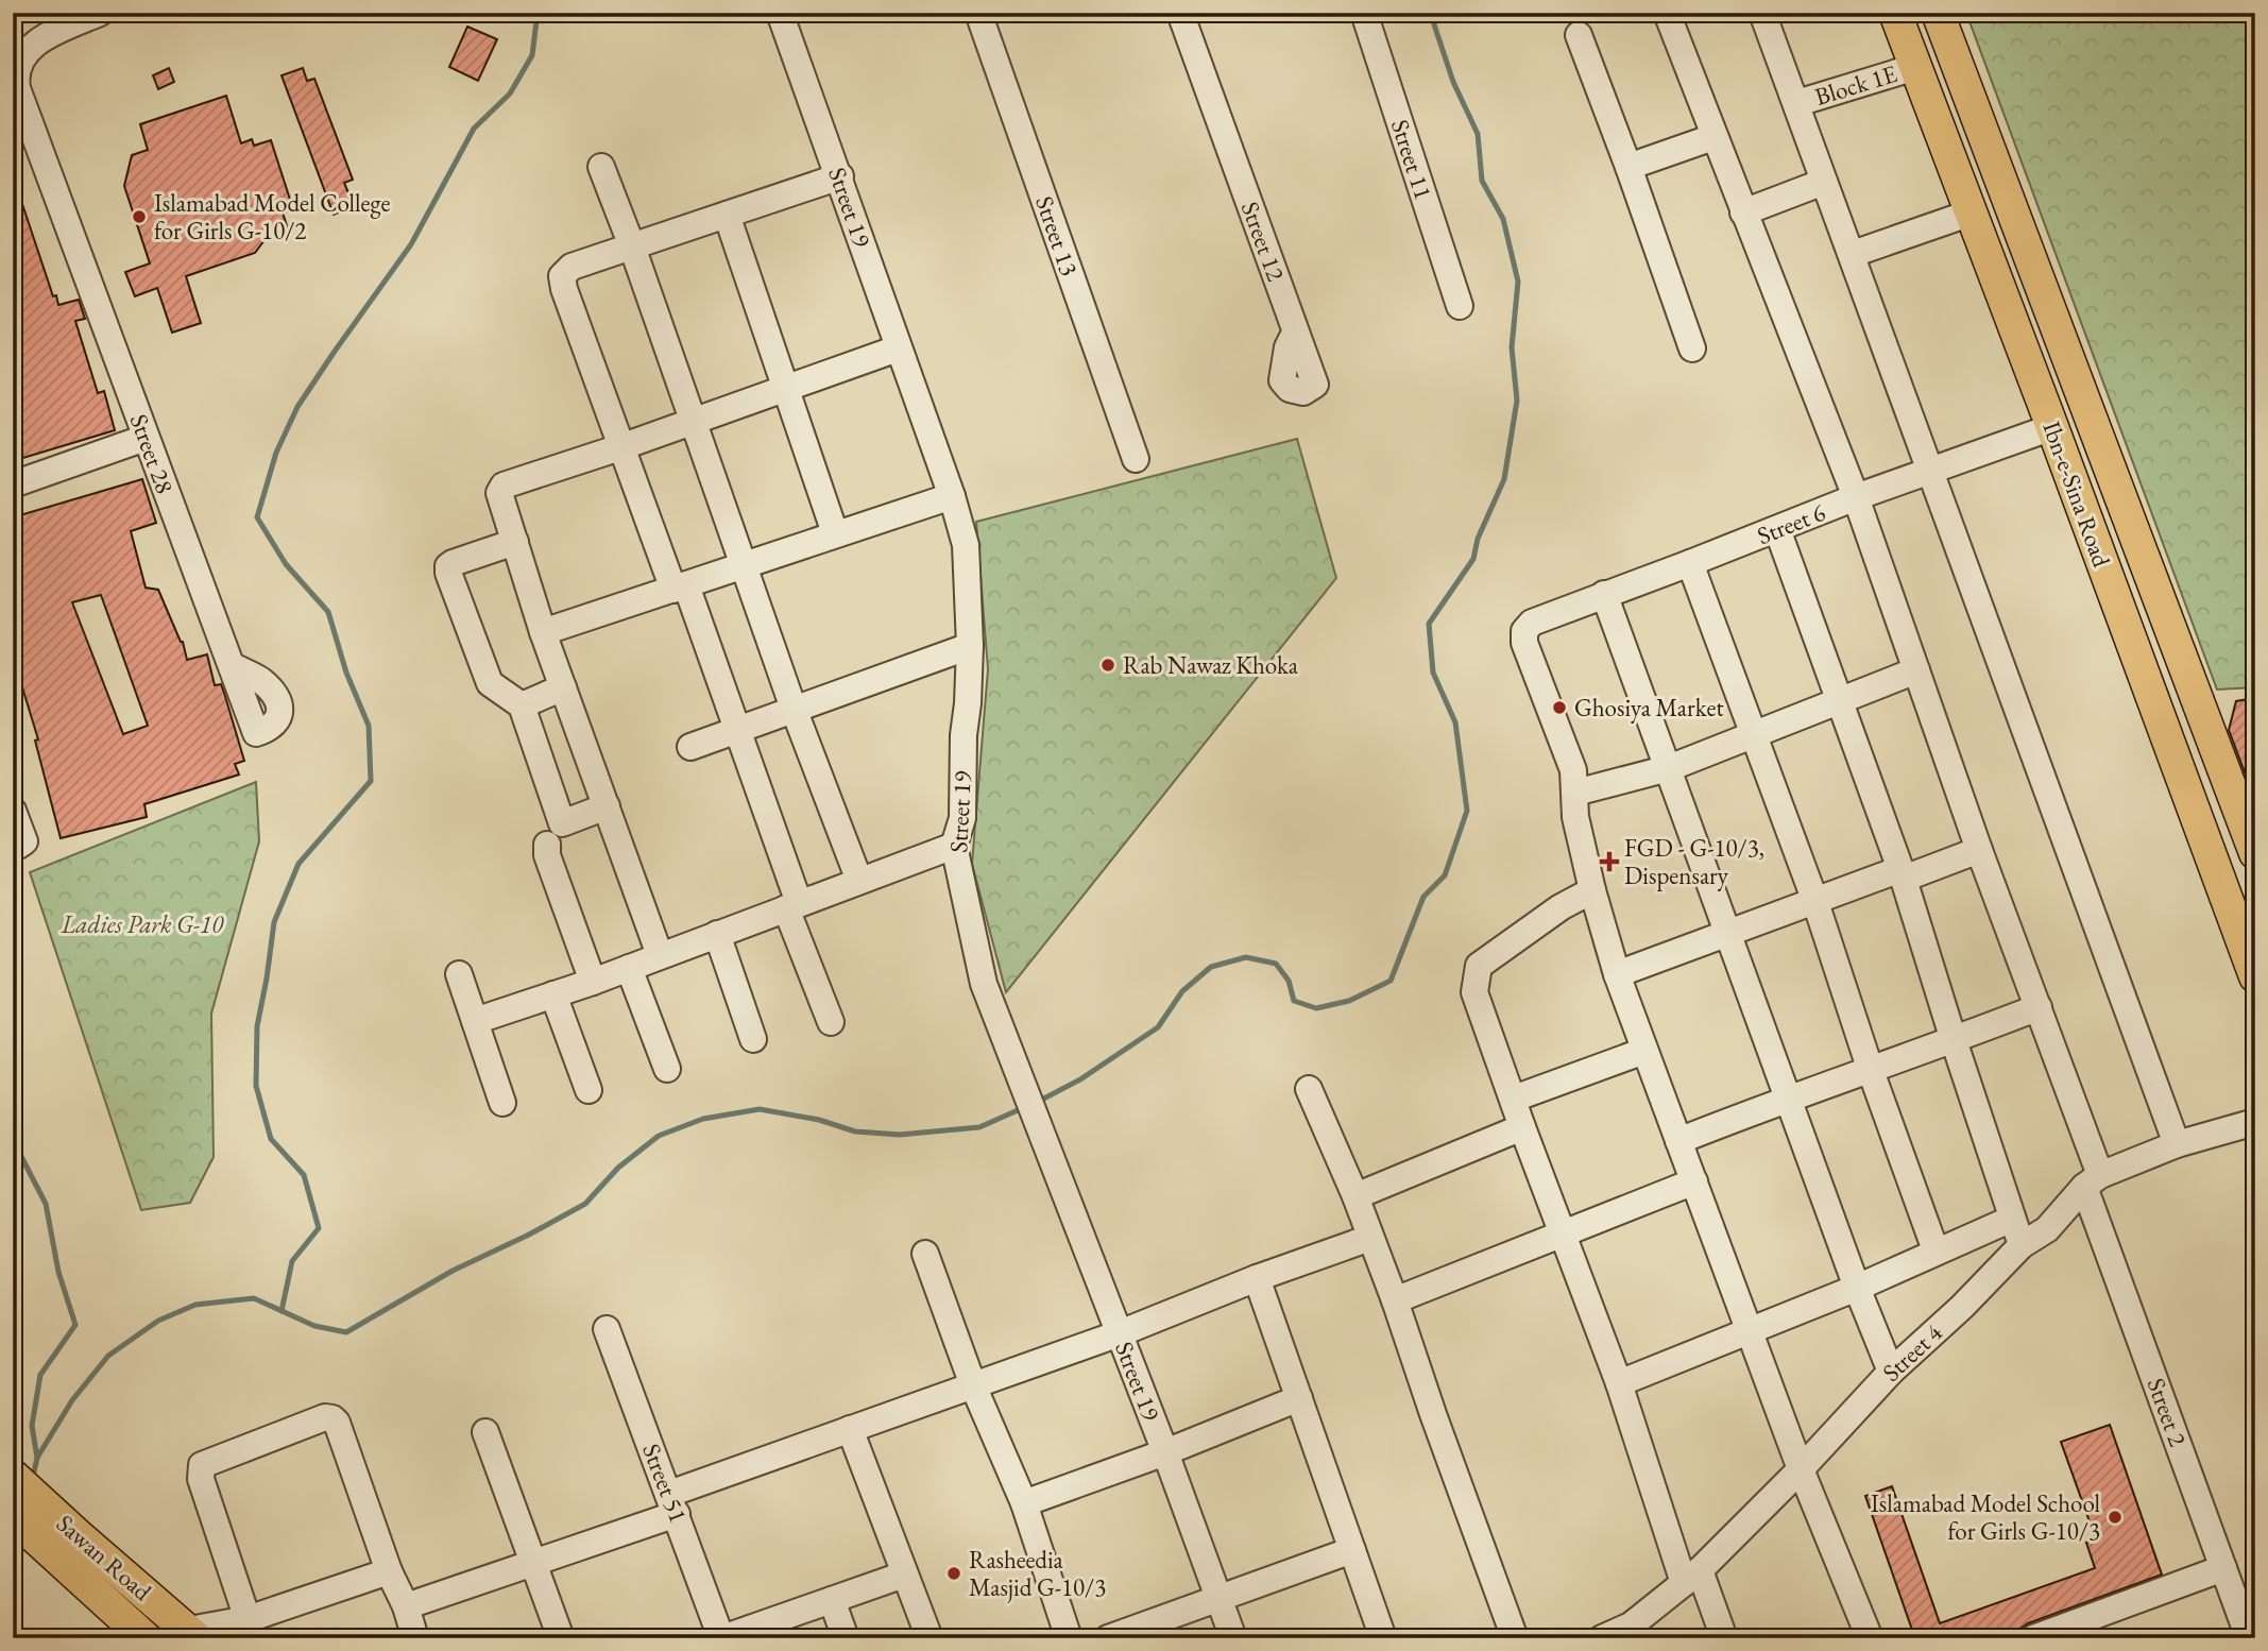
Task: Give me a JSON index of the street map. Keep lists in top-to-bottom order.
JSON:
{
  "streets": {
    "main road": ["Ibn-e-Sina Road", "Sawan Road"],
    "street": [
      "Block 1E",
      "Street 11",
      "Street 19",
      "Street 13",
      "Street 12",
      "Street 28",
      "Street 6",
      "Street 4",
      "Street 2",
      "Street 51"
    ]
  },
  "crossings": [
    ["Block 1E", "Ibn-e-Sina Road"],
    ["Ibn-e-Sina Road", "Street 6"],
    ["Street 6", "Street 2"],
    ["Street 4", "Street 2"]
  ],
  "parks": ["Ladies Park G-10"],
  "places": {
    "other": [
      "Islamabad Model College for Girls G-10/2",
      "Rab Nawaz Khoka",
      "Ghosiya Market",
      "Islamabad Model School for Girls G-10/3",
      "Rasheedia Masjid G-10/3"
    ],
    "health": ["FGD - G-10/3, Dispensary"]
  }
}
